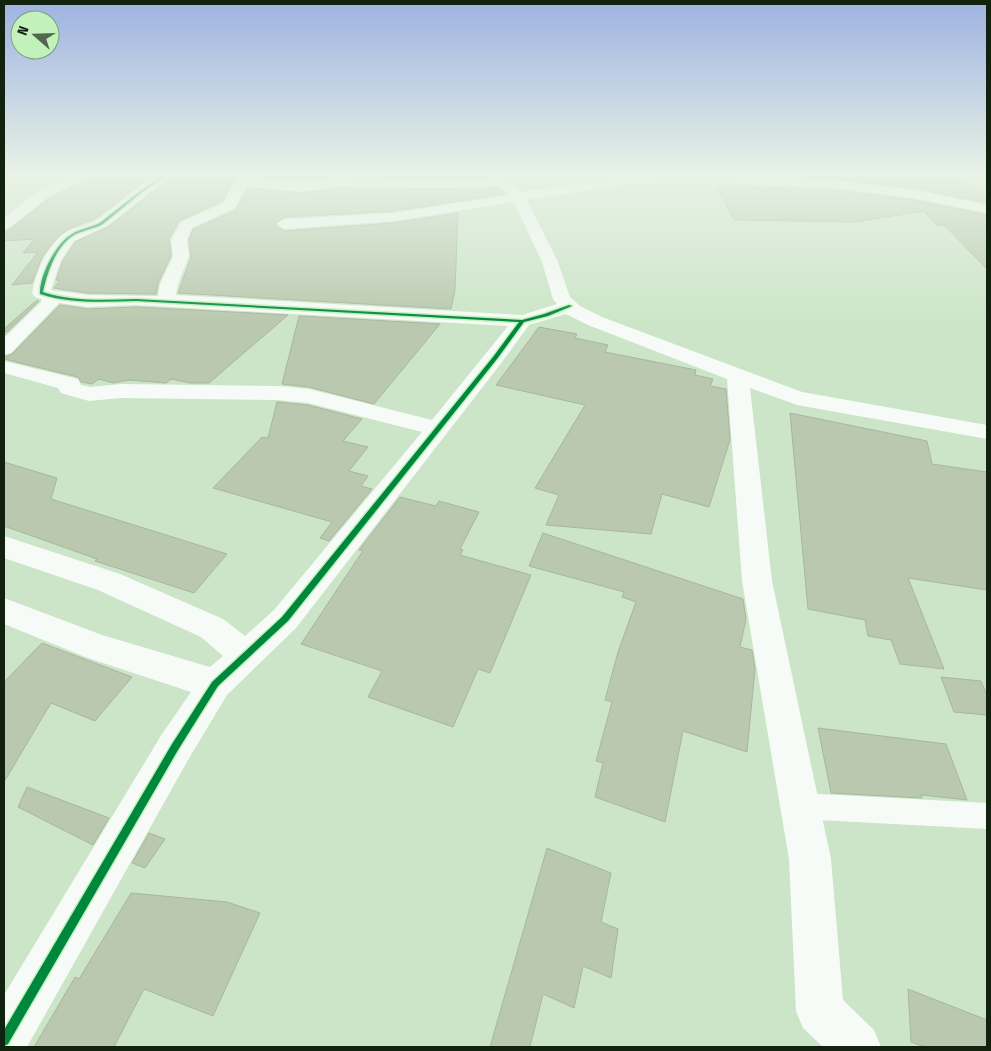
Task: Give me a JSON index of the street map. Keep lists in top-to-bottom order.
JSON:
{
  "north": "left"
}
